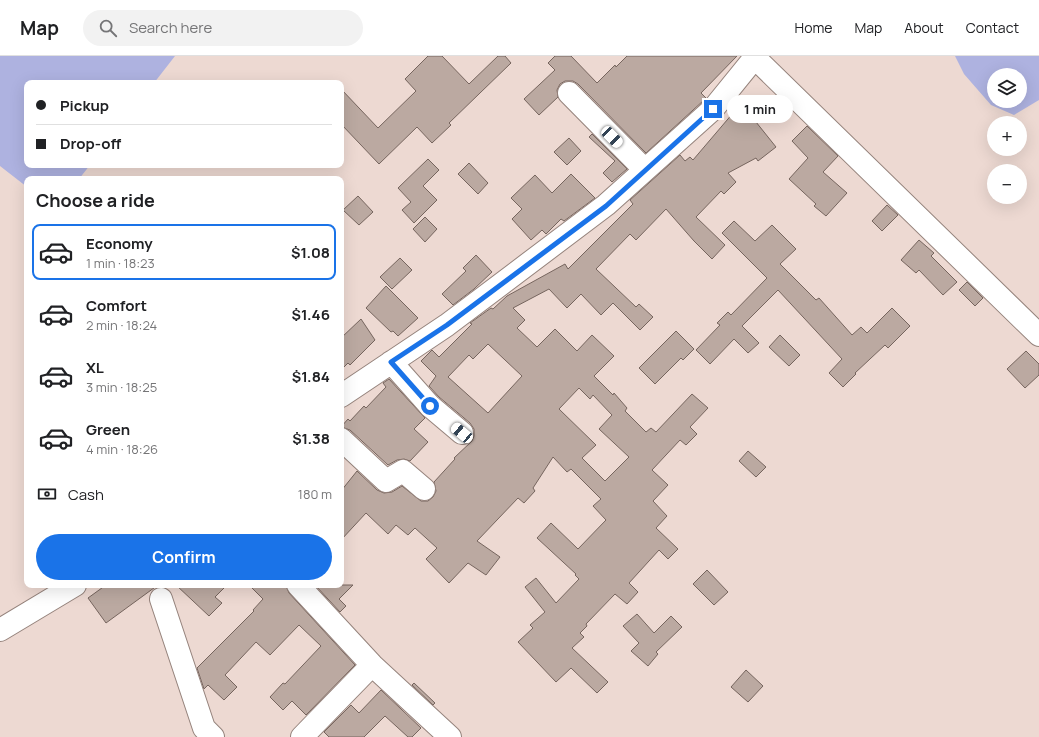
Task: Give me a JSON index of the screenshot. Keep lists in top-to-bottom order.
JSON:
{
  "page": {
    "header": "Map",
    "search": "Search here",
    "nav": [
      "Home",
      "Map",
      "About",
      "Contact"
    ],
    "map_buttons": ["+", "−"],
    "banner": ["Pickup", "Drop-off"],
    "bubble": "1 min",
    "heading": "Choose a ride",
    "list": [
      {
        "name": "Economy",
        "note": "1 min · 18:23",
        "value": "$1.08"
      },
      {
        "name": "Comfort",
        "note": "2 min · 18:24",
        "value": "$1.46"
      },
      {
        "name": "XL",
        "note": "3 min · 18:25",
        "value": "$1.84"
      },
      {
        "name": "Green",
        "note": "4 min · 18:26",
        "value": "$1.38"
      }
    ],
    "pay": ["Cash", "180 m"],
    "buttons": "Confirm"
  }
}
